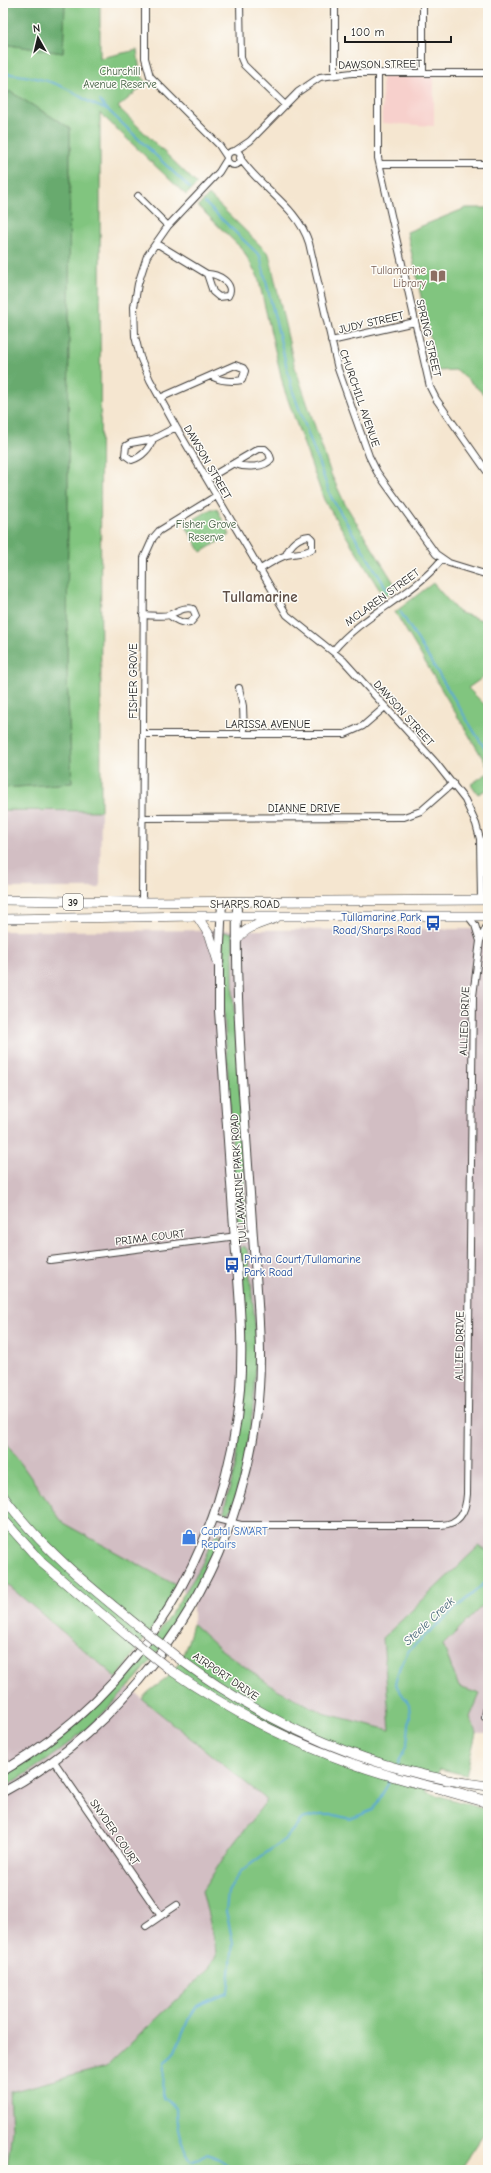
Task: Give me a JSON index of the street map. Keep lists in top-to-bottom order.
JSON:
{
  "streets": {
    "main road": ["39", "SHARPS ROAD", "AIRPORT DRIVE"],
    "street": [
      "DAWSON STREET",
      "JUDY STREET",
      "SPRING STREET",
      "CHURCHILL AVENUE",
      "MCLAREN STREET",
      "FISHER GROVE",
      "LARISSA AVENUE",
      "DIANNE DRIVE",
      "ALLIED DRIVE",
      "TULLAMARINE PARK ROAD",
      "PRIMA COURT",
      "SNYDER COURT"
    ]
  },
  "crossings": [
    ["DAWSON STREET", "SPRING STREET"],
    ["DAWSON STREET", "CHURCHILL AVENUE"],
    ["DAWSON STREET", "MCLAREN STREET"],
    ["DAWSON STREET", "FISHER GROVE"],
    ["DAWSON STREET", "LARISSA AVENUE"],
    ["DAWSON STREET", "DIANNE DRIVE"],
    ["DAWSON STREET", "SHARPS ROAD"],
    ["JUDY STREET", "SPRING STREET"],
    ["JUDY STREET", "CHURCHILL AVENUE"],
    ["CHURCHILL AVENUE", "MCLAREN STREET"],
    ["FISHER GROVE", "LARISSA AVENUE"],
    ["FISHER GROVE", "DIANNE DRIVE"],
    ["FISHER GROVE", "SHARPS ROAD"],
    ["SHARPS ROAD", "ALLIED DRIVE"],
    ["SHARPS ROAD", "TULLAMARINE PARK ROAD"],
    ["ALLIED DRIVE", "TULLAMARINE PARK ROAD"],
    ["TULLAMARINE PARK ROAD", "PRIMA COURT"],
    ["TULLAMARINE PARK ROAD", "SNYDER COURT"]
  ],
  "districts": ["Tullamarine"],
  "water": ["Steele Creek"],
  "parks": ["Churchill Avenue Reserve", "Fisher Grove Reserve"],
  "places": {
    "library": ["Tullamarine Library"],
    "bus stop": ["Tullamarine Park Road/Sharps Road", "Prima Court/Tullamarine Park Road"],
    "shop": ["Captal SMART Repairs"]
  },
  "scale_bar": "100 m",
  "north": "top"
}
